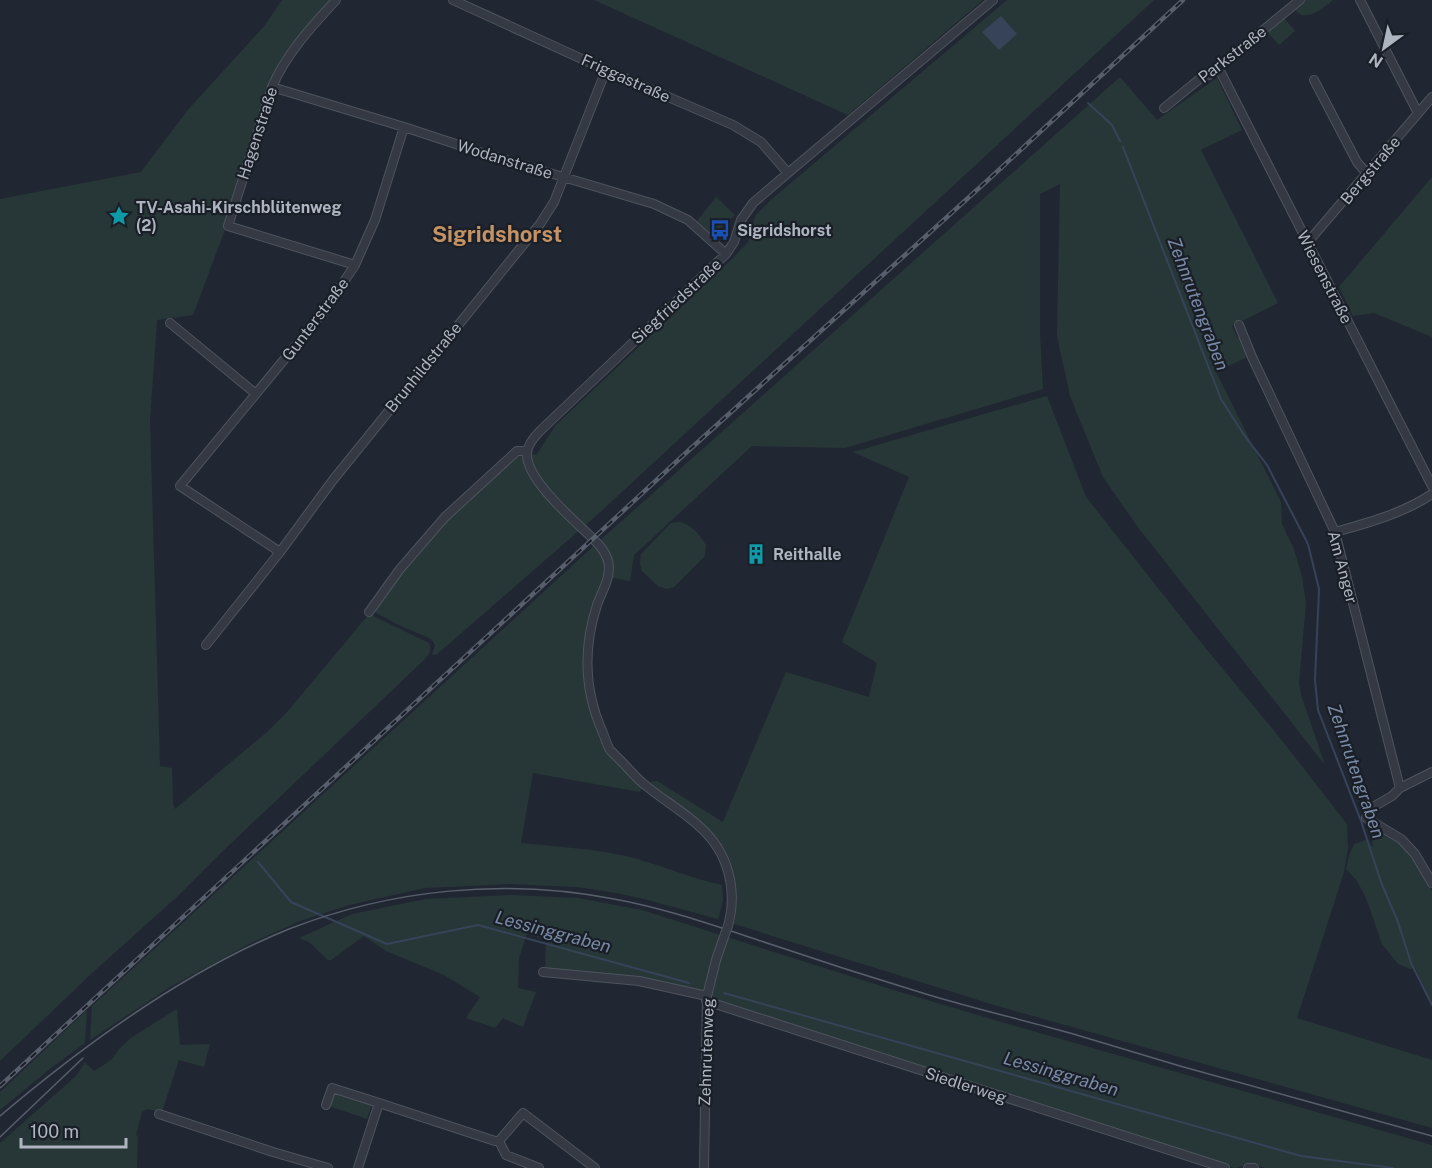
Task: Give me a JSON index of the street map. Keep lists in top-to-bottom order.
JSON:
{
  "streets": {
    "street": [
      "Parkstraße",
      "Friggastraße",
      "Hagenstraße",
      "Wodanstraße",
      "Bergstraße",
      "Wiesenstraße",
      "Siegfriedstraße",
      "Gunterstraße",
      "Brunhildstraße",
      "Am Anger",
      "Zehnrutenweg",
      "Siedlerweg"
    ]
  },
  "crossings": [
    ["Parkstraße", "Wiesenstraße"],
    ["Friggastraße", "Siegfriedstraße"],
    ["Friggastraße", "Brunhildstraße"],
    ["Hagenstraße", "Wodanstraße"],
    ["Hagenstraße", "Gunterstraße"],
    ["Wodanstraße", "Siegfriedstraße"],
    ["Wodanstraße", "Gunterstraße"],
    ["Wodanstraße", "Brunhildstraße"],
    ["Bergstraße", "Wiesenstraße"],
    ["Siegfriedstraße", "Zehnrutenweg"],
    ["Gunterstraße", "Brunhildstraße"],
    ["Zehnrutenweg", "Siedlerweg"]
  ],
  "districts": ["Sigridshorst"],
  "water": ["Zehnrutengraben", "Lessinggraben"],
  "places": {
    "place": ["TV-Asahi-Kirschblütenweg (2)"],
    "bus stop": ["Sigridshorst"],
    "building": ["Reithalle"]
  },
  "scale_bar": "100 m",
  "north": "bottom left"
}
